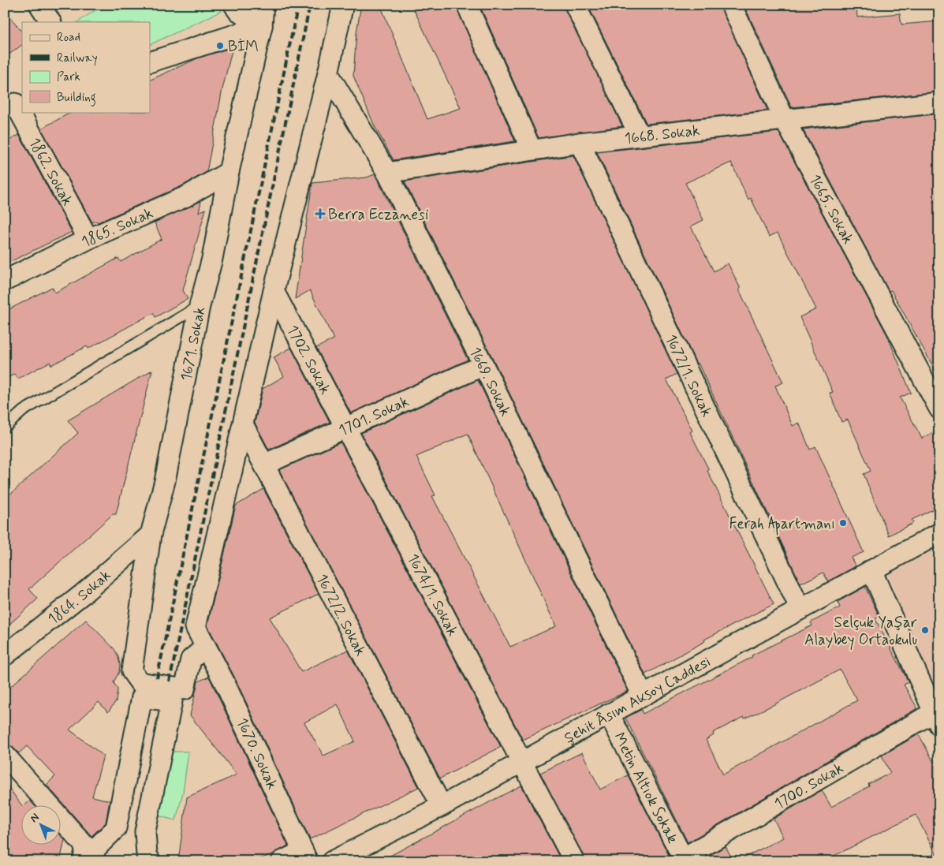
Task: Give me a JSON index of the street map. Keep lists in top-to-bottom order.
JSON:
{
  "streets": {
    "street": [
      "1668. Sokak",
      "1862. Sokak",
      "1665. Sokak",
      "1865. Sokak",
      "1671. Sokak",
      "1702. Sokak",
      "1672/1. Sokak",
      "1669. Sokak",
      "1701. Sokak",
      "1674/1. Sokak",
      "1864. Sokak",
      "1672/2. Sokak",
      "Şehit Âsım Aksoy Caddesi",
      "1670. Sokak",
      "1700. Sokak",
      "Metin Altıok Sokak"
    ]
  },
  "crossings": [
    ["1668. Sokak", "1665. Sokak"],
    ["1668. Sokak", "1672/1. Sokak"],
    ["1668. Sokak", "1669. Sokak"],
    ["1862. Sokak", "1865. Sokak"],
    ["1865. Sokak", "1671. Sokak"],
    ["1671. Sokak", "1864. Sokak"],
    ["1671. Sokak", "1670. Sokak"],
    ["1702. Sokak", "1701. Sokak"],
    ["1702. Sokak", "1674/1. Sokak"],
    ["1672/1. Sokak", "Şehit Âsım Aksoy Caddesi"],
    ["1669. Sokak", "1701. Sokak"],
    ["1669. Sokak", "Şehit Âsım Aksoy Caddesi"],
    ["1701. Sokak", "1674/1. Sokak"],
    ["1701. Sokak", "1672/2. Sokak"],
    ["1674/1. Sokak", "Şehit Âsım Aksoy Caddesi"],
    ["1672/2. Sokak", "Şehit Âsım Aksoy Caddesi"],
    ["Şehit Âsım Aksoy Caddesi", "Metin Altıok Sokak"],
    ["1700. Sokak", "Metin Altıok Sokak"]
  ],
  "places": {
    "other": ["BİM", "Ferah Apartmanı", "Selçuk Yaşar Alaybey Ortaokulu"],
    "health": ["Berra Eczanesi"]
  },
  "legend": [
    "Road",
    "Railway",
    "Park",
    "Building"
  ],
  "north": "top left"
}
